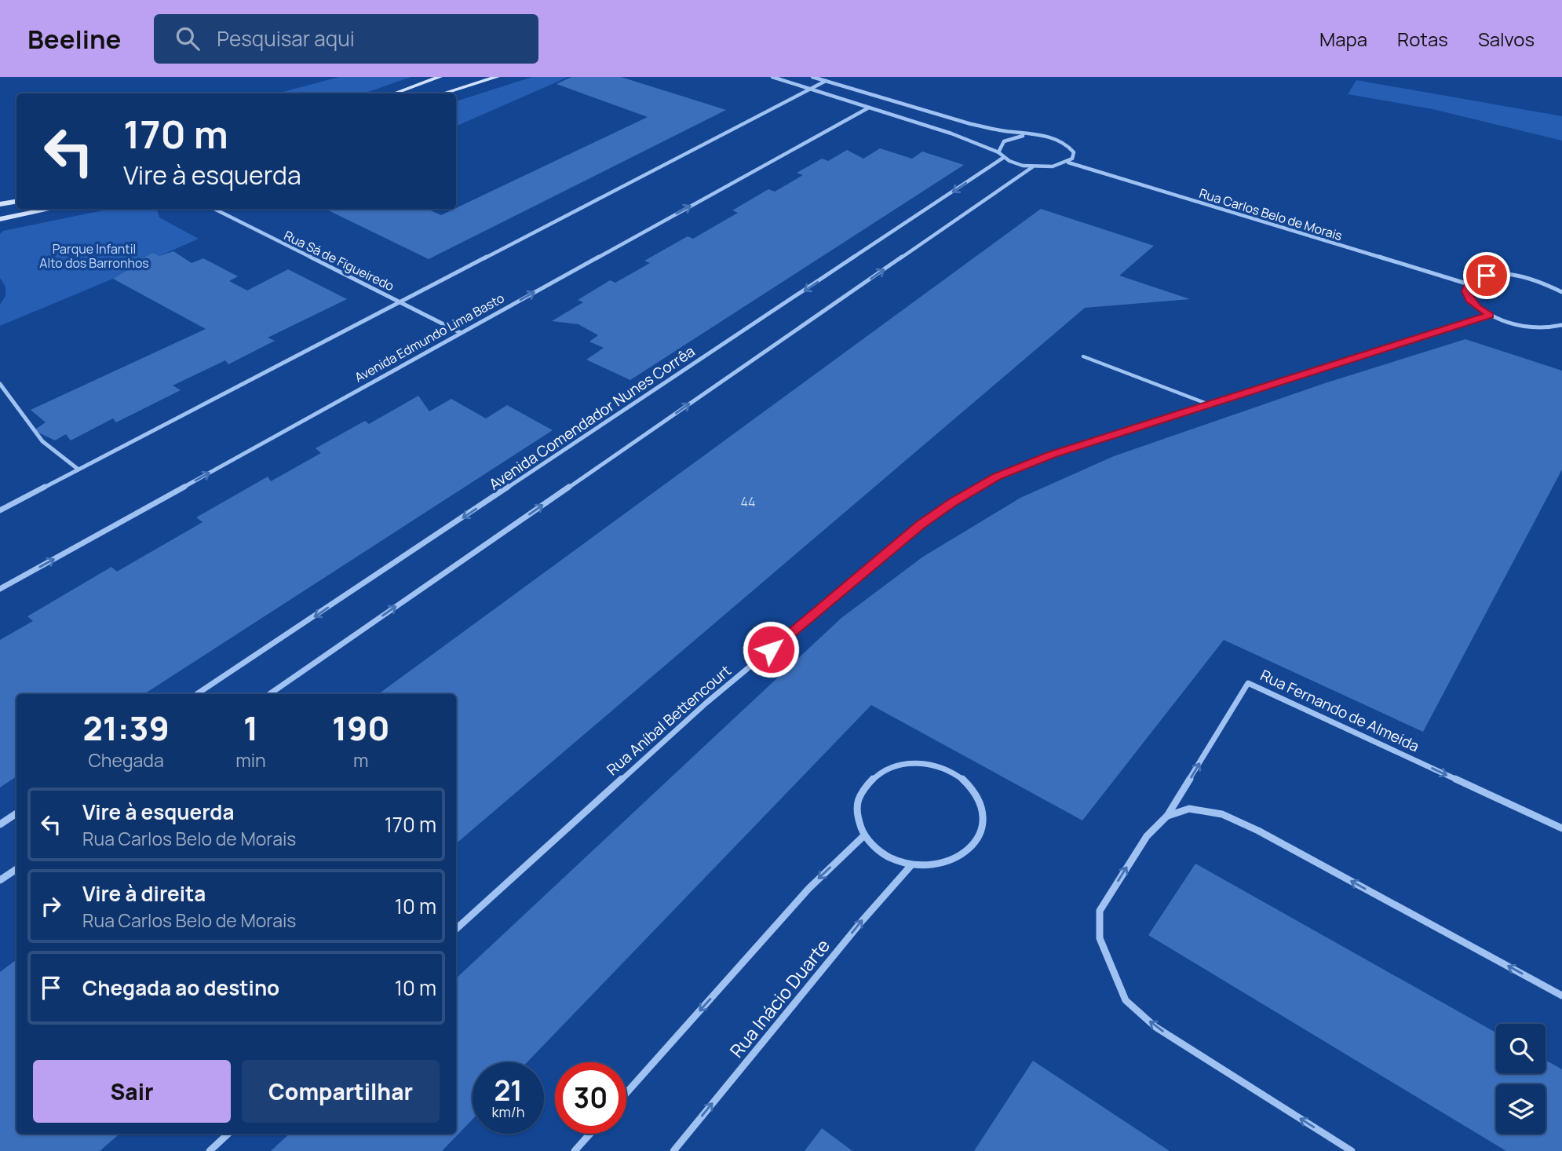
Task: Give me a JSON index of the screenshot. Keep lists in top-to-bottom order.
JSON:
{
  "streets": {
    "street": [
      "Rua Carlos Belo de Morais",
      "Rua Sá de Figueiredo",
      "Avenida Edmundo Lima Basto",
      "Avenida Comendador Nunes Corrêa",
      "Rua Fernando de Almeida",
      "Rua Aníbal Bettencourt",
      "Rua Inácio Duarte"
    ]
  },
  "crossings": [
    ["Rua Carlos Belo de Morais", "Avenida Comendador Nunes Corrêa"],
    ["Rua Sá de Figueiredo", "Avenida Edmundo Lima Basto"]
  ],
  "one_way": ["Avenida Edmundo Lima Basto", "Rua Inácio Duarte"],
  "parks": ["Parque Infantil Alto dos Barronhos"],
  "house_numbers": ["44"],
  "page": {
    "header": "Beeline",
    "search": "Pesquisar aqui",
    "nav": ["Mapa", "Rotas", "Salvos"],
    "turn": ["170 m", "Vire à esquerda"],
    "eta": [
      "21:39",
      "Chegada",
      "1",
      "min",
      "190",
      "m"
    ],
    "list": [
      {
        "name": "Vire à esquerda",
        "note": "Rua Carlos Belo de Morais",
        "value": "170 m"
      },
      {
        "name": "Vire à direita",
        "note": "Rua Carlos Belo de Morais",
        "value": "10 m"
      },
      {
        "name": "Chegada ao destino",
        "value": "10 m"
      }
    ],
    "buttons": ["Sair", "Compartilhar"],
    "speed": "21 km/h",
    "limit": "30"
  }
}
